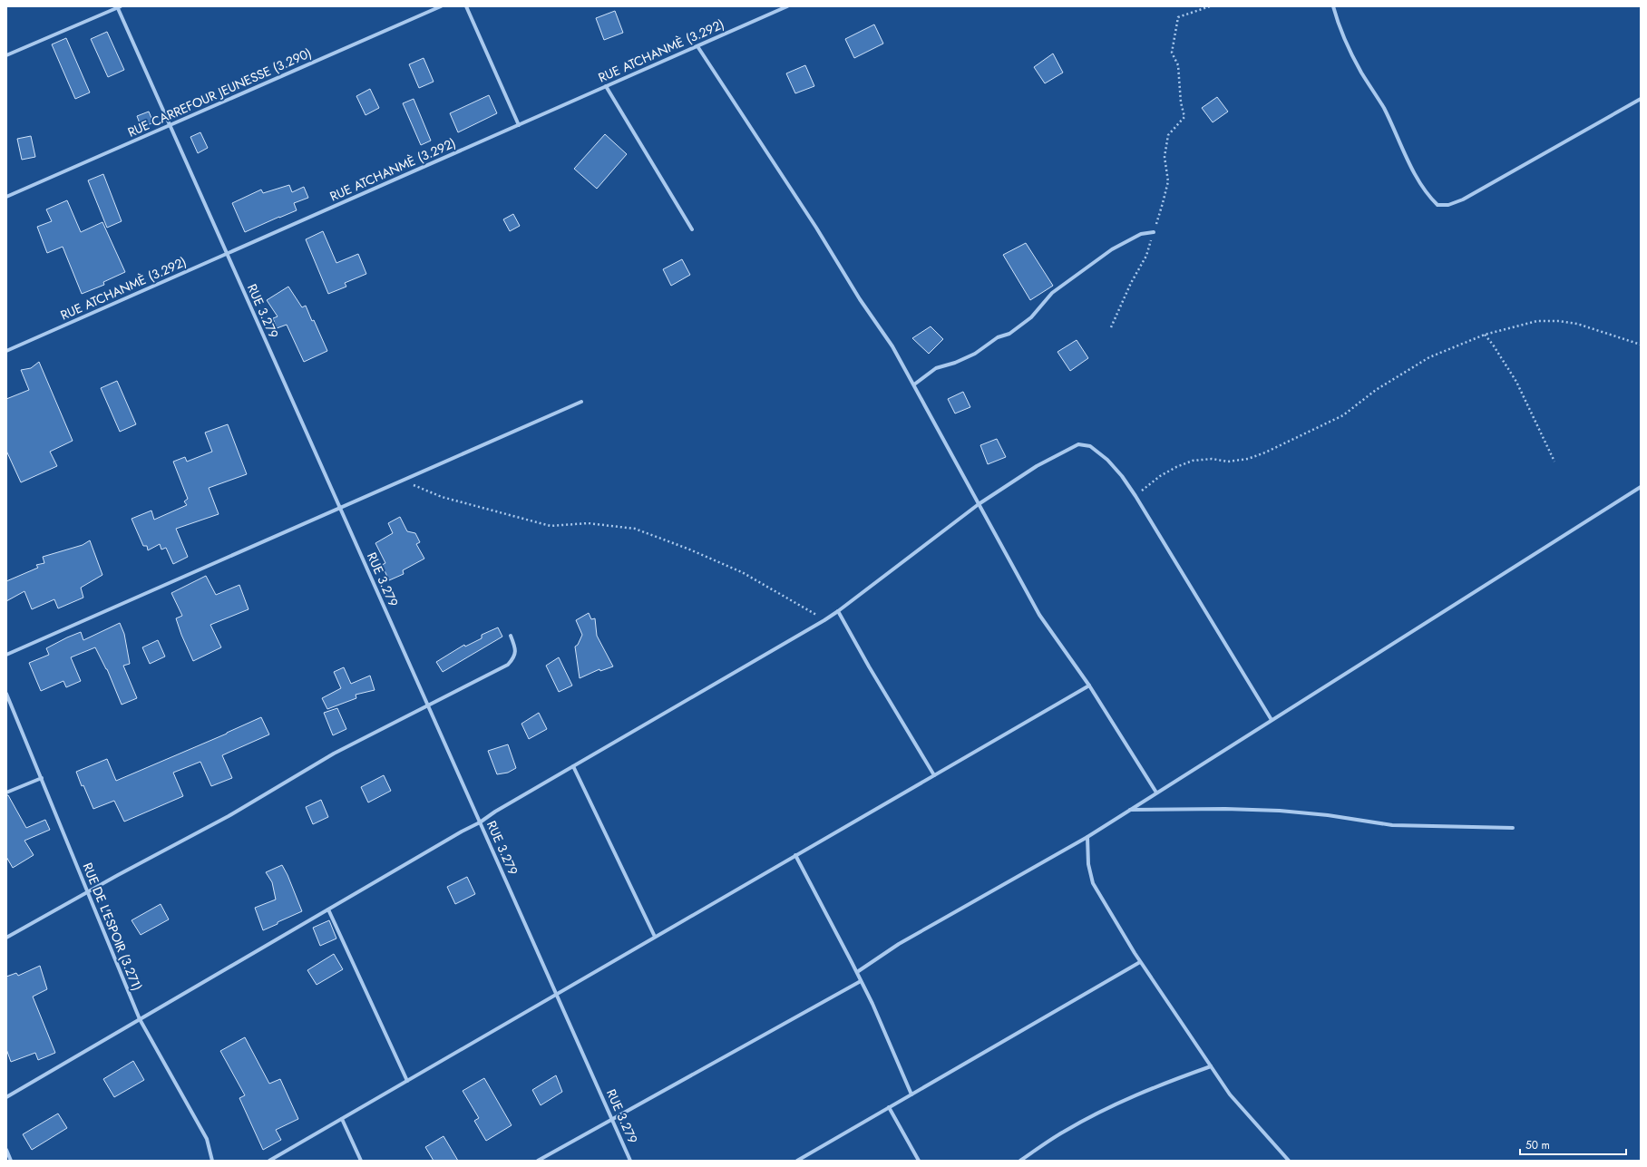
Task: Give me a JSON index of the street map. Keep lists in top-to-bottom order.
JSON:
{
  "streets": {
    "street": [
      "RUE ATCHANMÈ (3.292)",
      "RUE CARREFOUR JEUNESSE (3.290)",
      "RUE 3.279",
      "RUE DE L'ESPOIR (3.271)"
    ]
  },
  "crossings": [
    ["RUE ATCHANMÈ (3.292)", "RUE 3.279"],
    ["RUE CARREFOUR JEUNESSE (3.290)", "RUE 3.279"]
  ],
  "scale_bar": "50 m"
}
